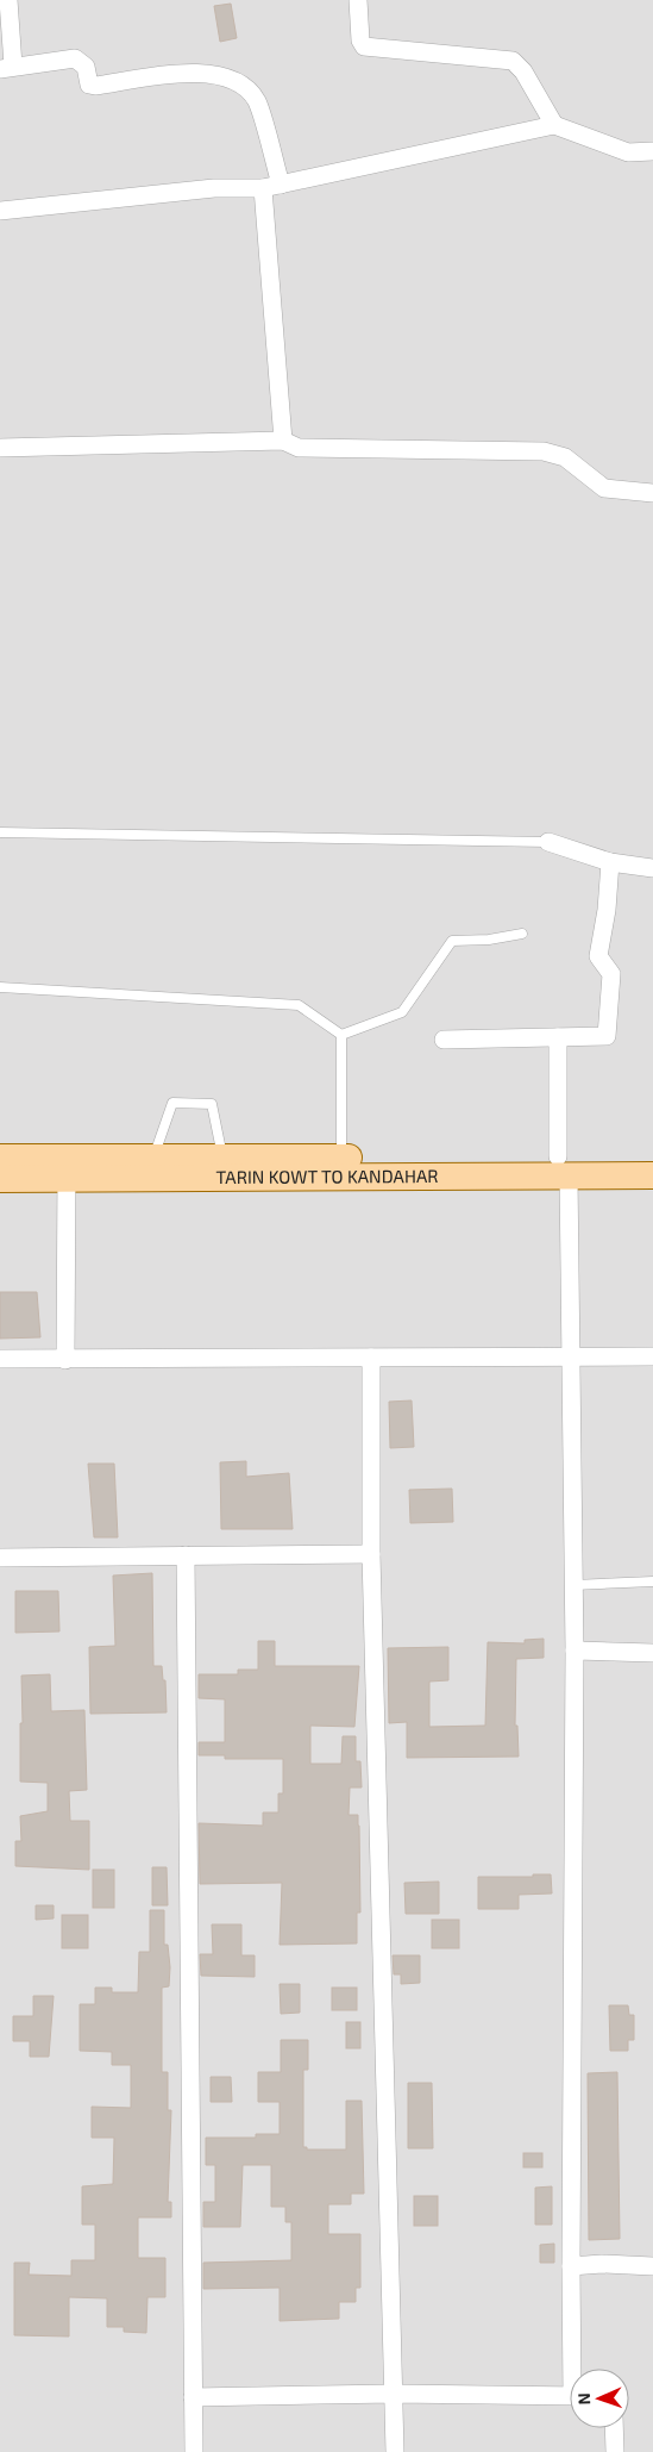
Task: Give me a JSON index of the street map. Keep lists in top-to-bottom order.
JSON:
{
  "streets": {
    "main road": ["TARIN KOWT TO KANDAHAR"]
  },
  "north": "left"
}
